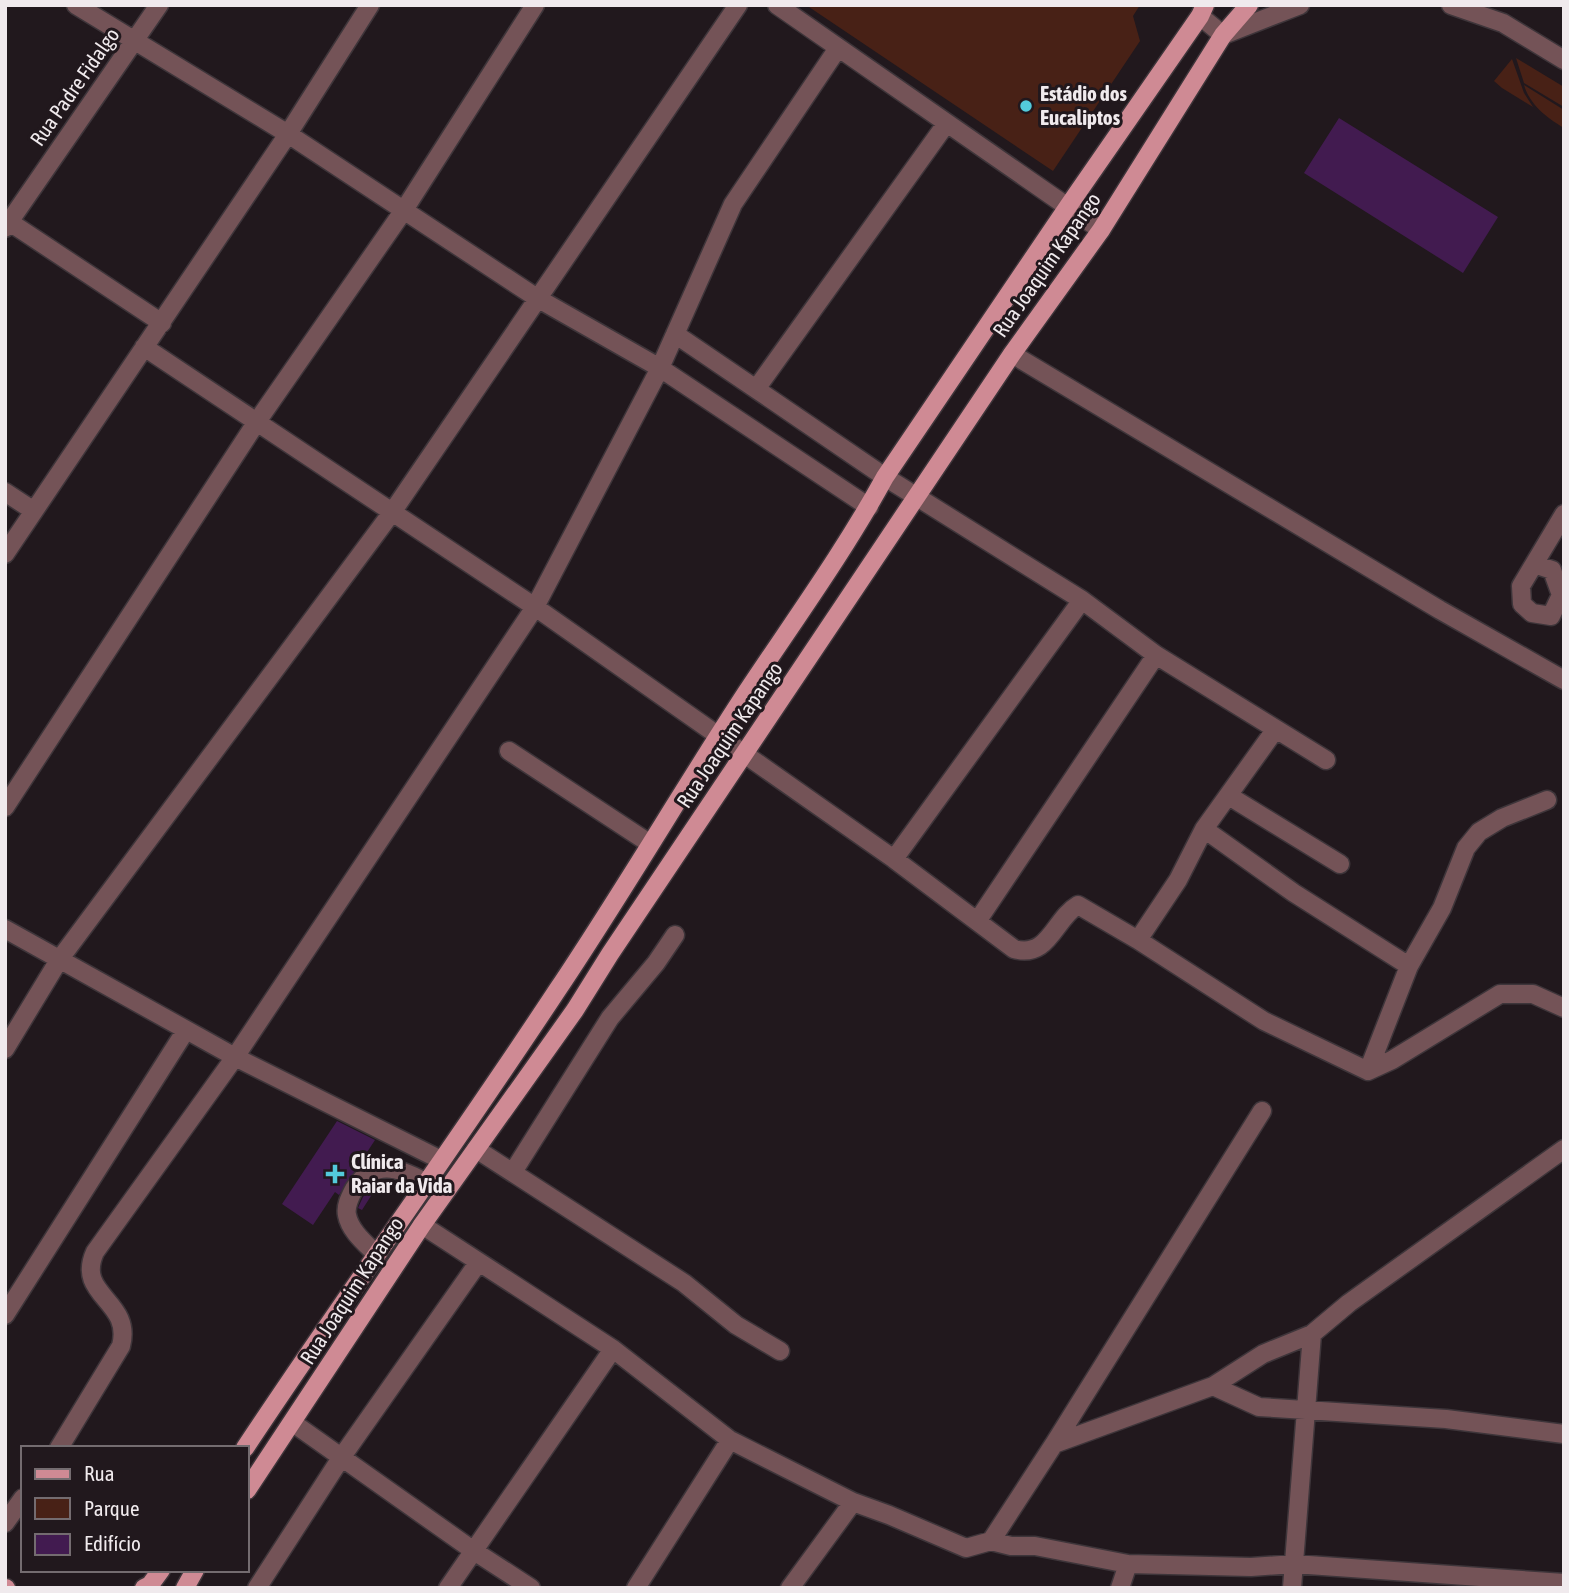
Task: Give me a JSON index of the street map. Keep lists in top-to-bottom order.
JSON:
{
  "streets": {
    "main road": ["Rua Joaquim Kapango"],
    "street": ["Rua Padre Fidalgo"]
  },
  "places": {
    "other": ["Estádio dos Eucaliptos"],
    "health": ["Clínica Raiar da Vida"]
  },
  "legend": ["Rua", "Parque", "Edifício"]
}
